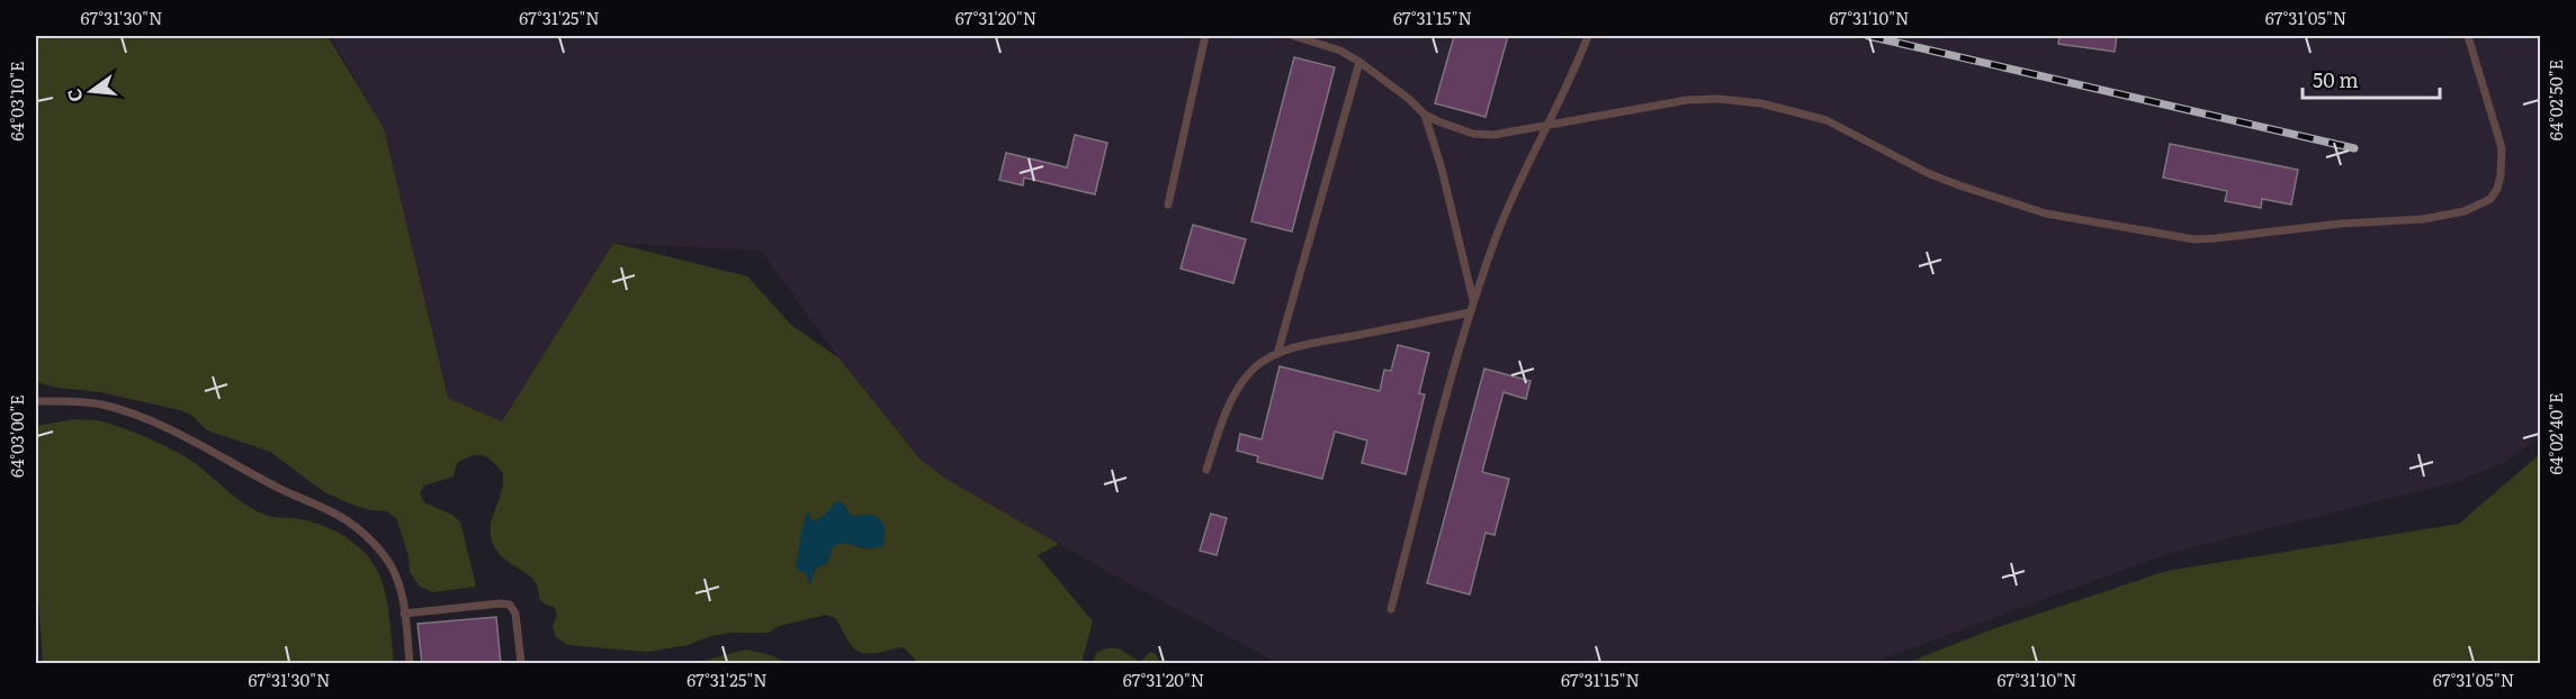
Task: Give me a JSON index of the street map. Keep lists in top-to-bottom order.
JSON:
{
  "scale_bar": "50 m",
  "north": "left",
  "coordinates": [
    "67°31'30\"N",
    "67°31'25\"N",
    "67°31'20\"N",
    "67°31'15\"N",
    "67°31'10\"N",
    "67°31'05\"N",
    "64°02'50\"E",
    "64°03'10\"E",
    "64°02'40\"E",
    "64°03'00\"E"
  ]
}
